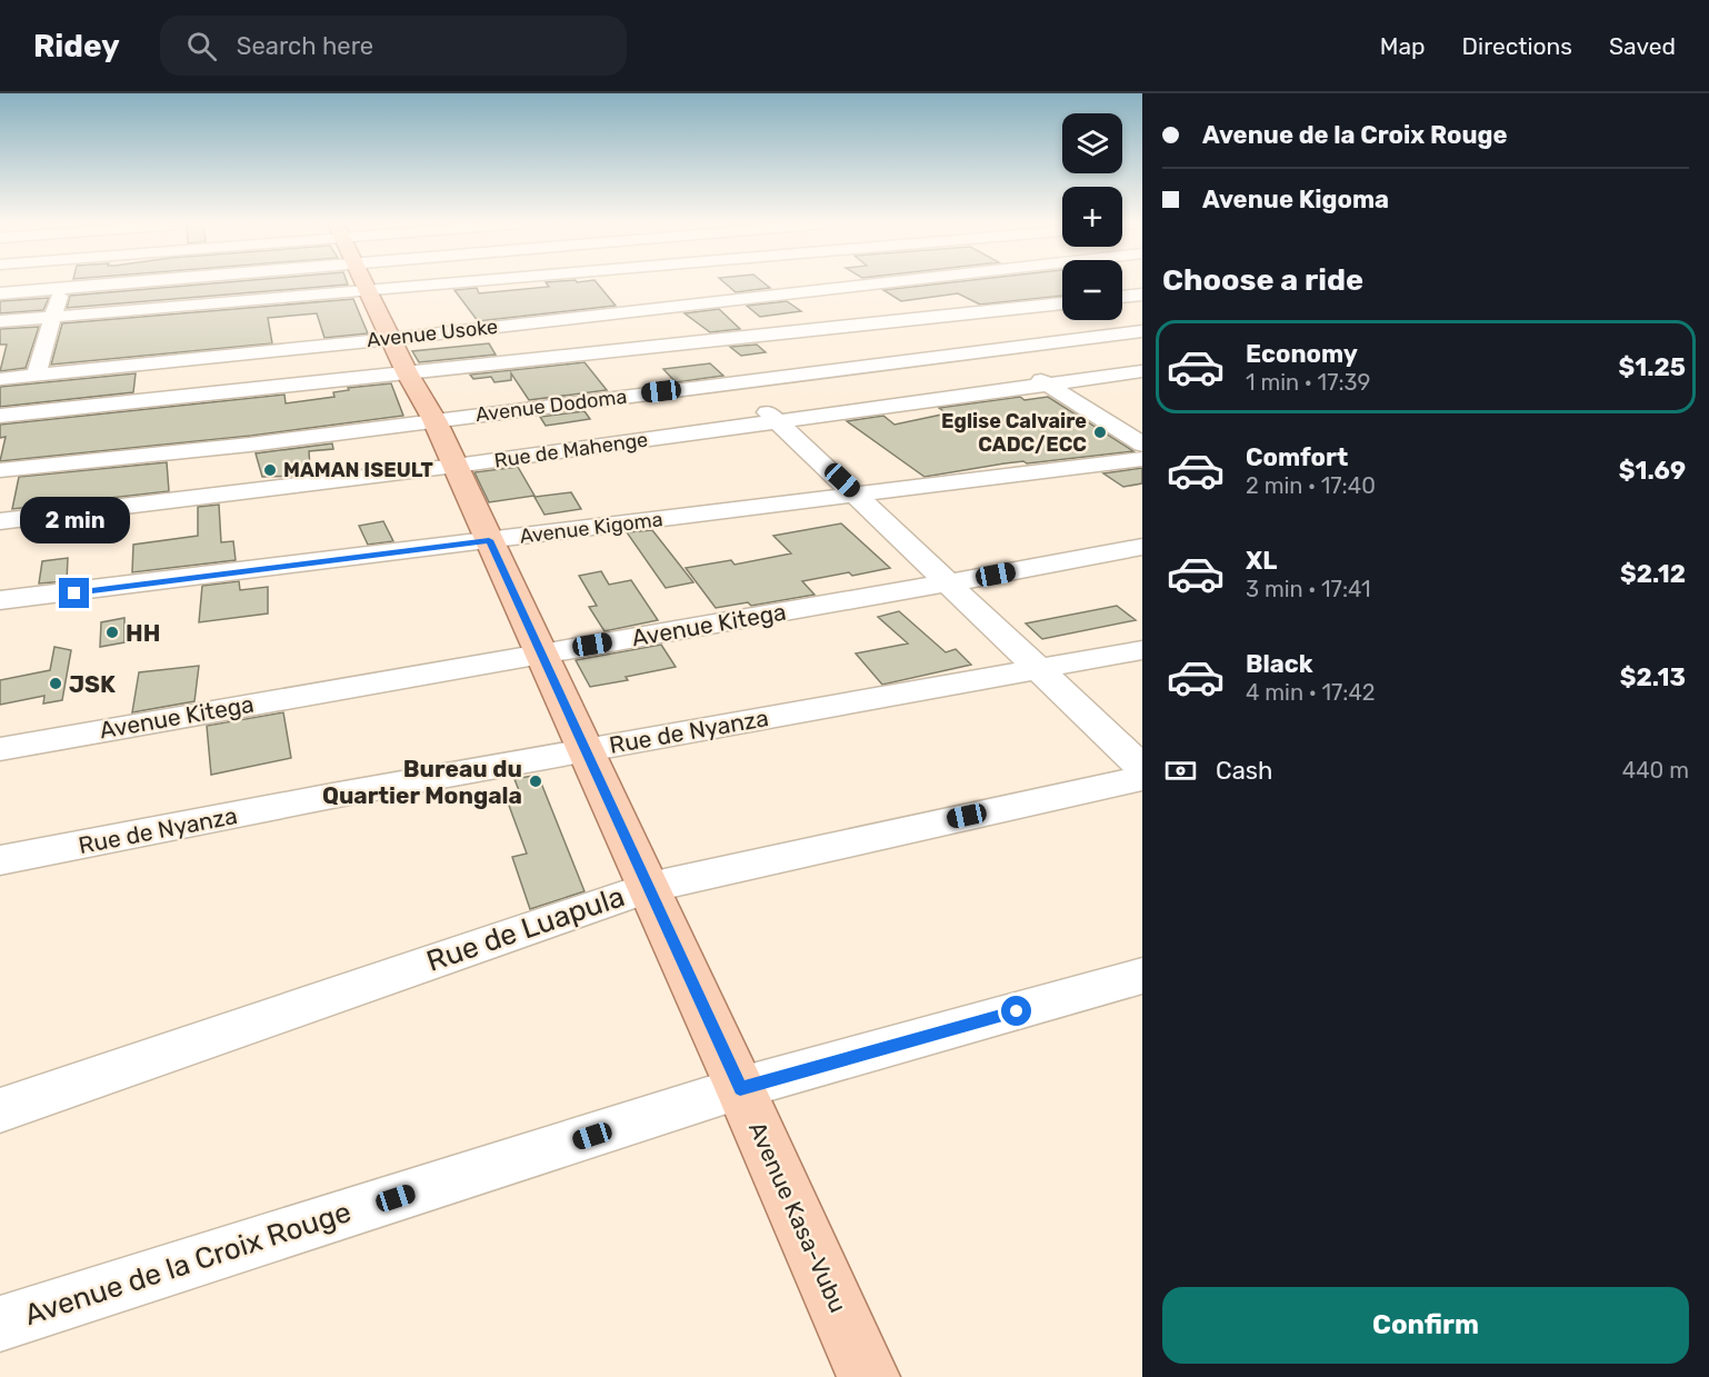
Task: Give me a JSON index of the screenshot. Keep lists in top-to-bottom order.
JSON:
{
  "streets": {
    "main road": ["Avenue Kasa-Vubu"],
    "street": [
      "Avenue Usoke",
      "Avenue Dodoma",
      "Rue de Mahenge",
      "Avenue Kigoma",
      "Avenue Kitega",
      "Rue de Nyanza",
      "Rue de Luapula",
      "Avenue de la Croix Rouge"
    ]
  },
  "crossings": [
    ["Avenue Usoke", "Avenue Kasa-Vubu"],
    ["Avenue Dodoma", "Avenue Kasa-Vubu"],
    ["Rue de Mahenge", "Avenue Kasa-Vubu"],
    ["Avenue Kigoma", "Avenue Kasa-Vubu"],
    ["Avenue Kitega", "Avenue Kasa-Vubu"],
    ["Rue de Nyanza", "Avenue Kasa-Vubu"],
    ["Rue de Luapula", "Avenue Kasa-Vubu"],
    ["Avenue Kasa-Vubu", "Avenue de la Croix Rouge"]
  ],
  "places": [
    "Eglise Calvaire CADC/ECC",
    "MAMAN ISEULT",
    "HH",
    "JSK",
    "Bureau du Quartier Mongala"
  ],
  "page": {
    "header": "Ridey",
    "search": "Search here",
    "nav": ["Map", "Directions", "Saved"],
    "banner": ["Avenue de la Croix Rouge", "Avenue Kigoma"],
    "map_buttons": ["+", "−"],
    "heading": "Choose a ride",
    "list": [
      {
        "name": "Economy",
        "note": "1 min · 17:39",
        "value": "$1.25"
      },
      {
        "name": "Comfort",
        "note": "2 min · 17:40",
        "value": "$1.69"
      },
      {
        "name": "XL",
        "note": "3 min · 17:41",
        "value": "$2.12"
      },
      {
        "name": "Black",
        "note": "4 min · 17:42",
        "value": "$2.13"
      }
    ],
    "bubble": "2 min",
    "pay": ["Cash", "440 m"],
    "buttons": "Confirm"
  }
}
